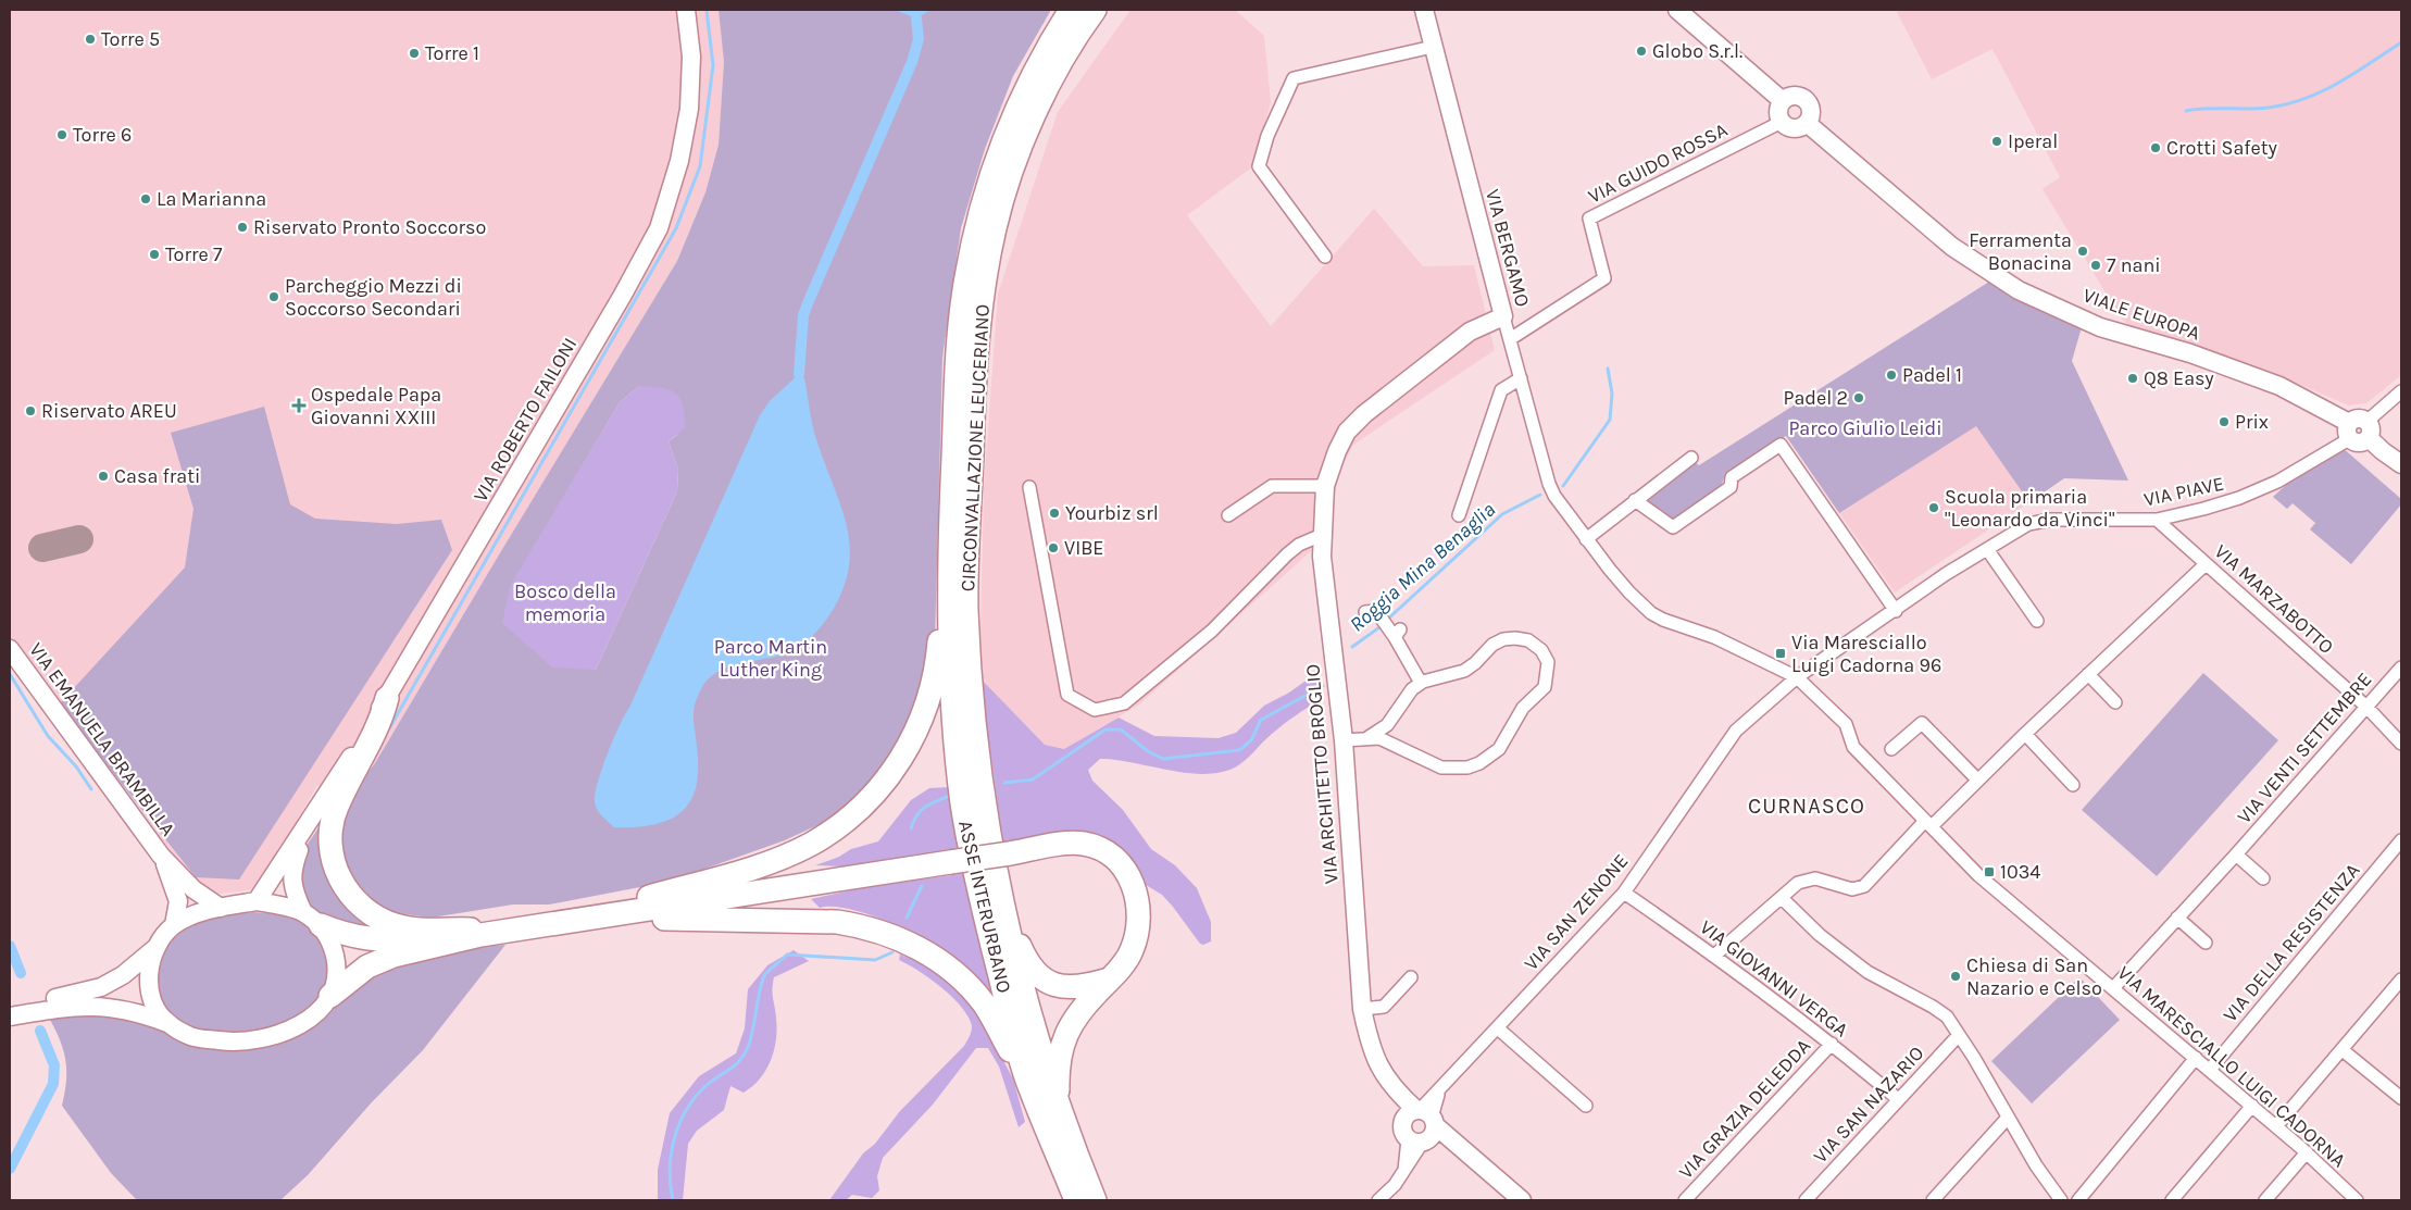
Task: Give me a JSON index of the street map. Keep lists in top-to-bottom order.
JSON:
{
  "streets": {
    "highway": ["CIRCONVALLAZIONE LEUCERIANO", "ASSE INTERURBANO"],
    "street": [
      "VIA GUIDO ROSSA",
      "VIA BERGAMO",
      "VIALE EUROPA",
      "VIA ROBERTO FAILONI",
      "VIA PIAVE",
      "VIA MARZABOTTO",
      "VIA EMANUELA BRAMBILLA",
      "VIA VENTI SETTEMBRE",
      "VIA ARCHITETTO BROGLIO",
      "VIA SAN ZENONE",
      "VIA DELLA RESISTENZA",
      "VIA GIOVANNI VERGA",
      "VIA MARESCIALLO LUIGI CADORNA",
      "VIA SAN NAZARIO",
      "VIA GRAZIA DELEDDA"
    ]
  },
  "crossings": [
    ["VIA GUIDO ROSSA", "VIA BERGAMO"],
    ["VIA GUIDO ROSSA", "VIALE EUROPA"],
    ["VIA BERGAMO", "VIA ARCHITETTO BROGLIO"],
    ["VIA BERGAMO", "VIA MARESCIALLO LUIGI CADORNA"],
    ["VIALE EUROPA", "VIA PIAVE"],
    ["VIA ROBERTO FAILONI", "VIA EMANUELA BRAMBILLA"],
    ["CIRCONVALLAZIONE LEUCERIANO", "ASSE INTERURBANO"],
    ["VIA PIAVE", "VIA MARZABOTTO"],
    ["VIA PIAVE", "VIA SAN ZENONE"],
    ["VIA PIAVE", "VIA MARESCIALLO LUIGI CADORNA"],
    ["VIA MARZABOTTO", "VIA VENTI SETTEMBRE"],
    ["VIA VENTI SETTEMBRE", "VIA MARESCIALLO LUIGI CADORNA"],
    ["VIA ARCHITETTO BROGLIO", "VIA SAN ZENONE"],
    ["VIA SAN ZENONE", "VIA GIOVANNI VERGA"],
    ["VIA SAN ZENONE", "VIA MARESCIALLO LUIGI CADORNA"],
    ["VIA DELLA RESISTENZA", "VIA MARESCIALLO LUIGI CADORNA"],
    ["VIA GIOVANNI VERGA", "VIA SAN NAZARIO"],
    ["VIA GIOVANNI VERGA", "VIA GRAZIA DELEDDA"]
  ],
  "districts": ["CURNASCO"],
  "water": ["Roggia Mina Benaglia"],
  "parks": ["Parco Giulio Leidi", "Bosco della memoria", "Parco Martin Luther King"],
  "places": {
    "other": [
      "Torre 5",
      "Globo S.r.l.",
      "Torre 1",
      "Torre 6",
      "Iperal",
      "Crotti Safety",
      "La Marianna",
      "Riservato Pronto Soccorso",
      "Ferramenta Bonacina",
      "Torre 7",
      "7 nani",
      "Parcheggio Mezzi di Soccorso Secondari",
      "Padel 1",
      "Q8 Easy",
      "Padel 2",
      "Riservato AREU",
      "Prix",
      "Casa frati",
      "Scuola primaria \"Leonardo da Vinci\"",
      "Yourbiz srl",
      "VIBE",
      "Chiesa di San Nazario e Celso"
    ],
    "health": ["Ospedale Papa Giovanni XXIII"],
    "transit": ["Via Maresciallo Luigi Cadorna 96", "1034"]
  }
}
